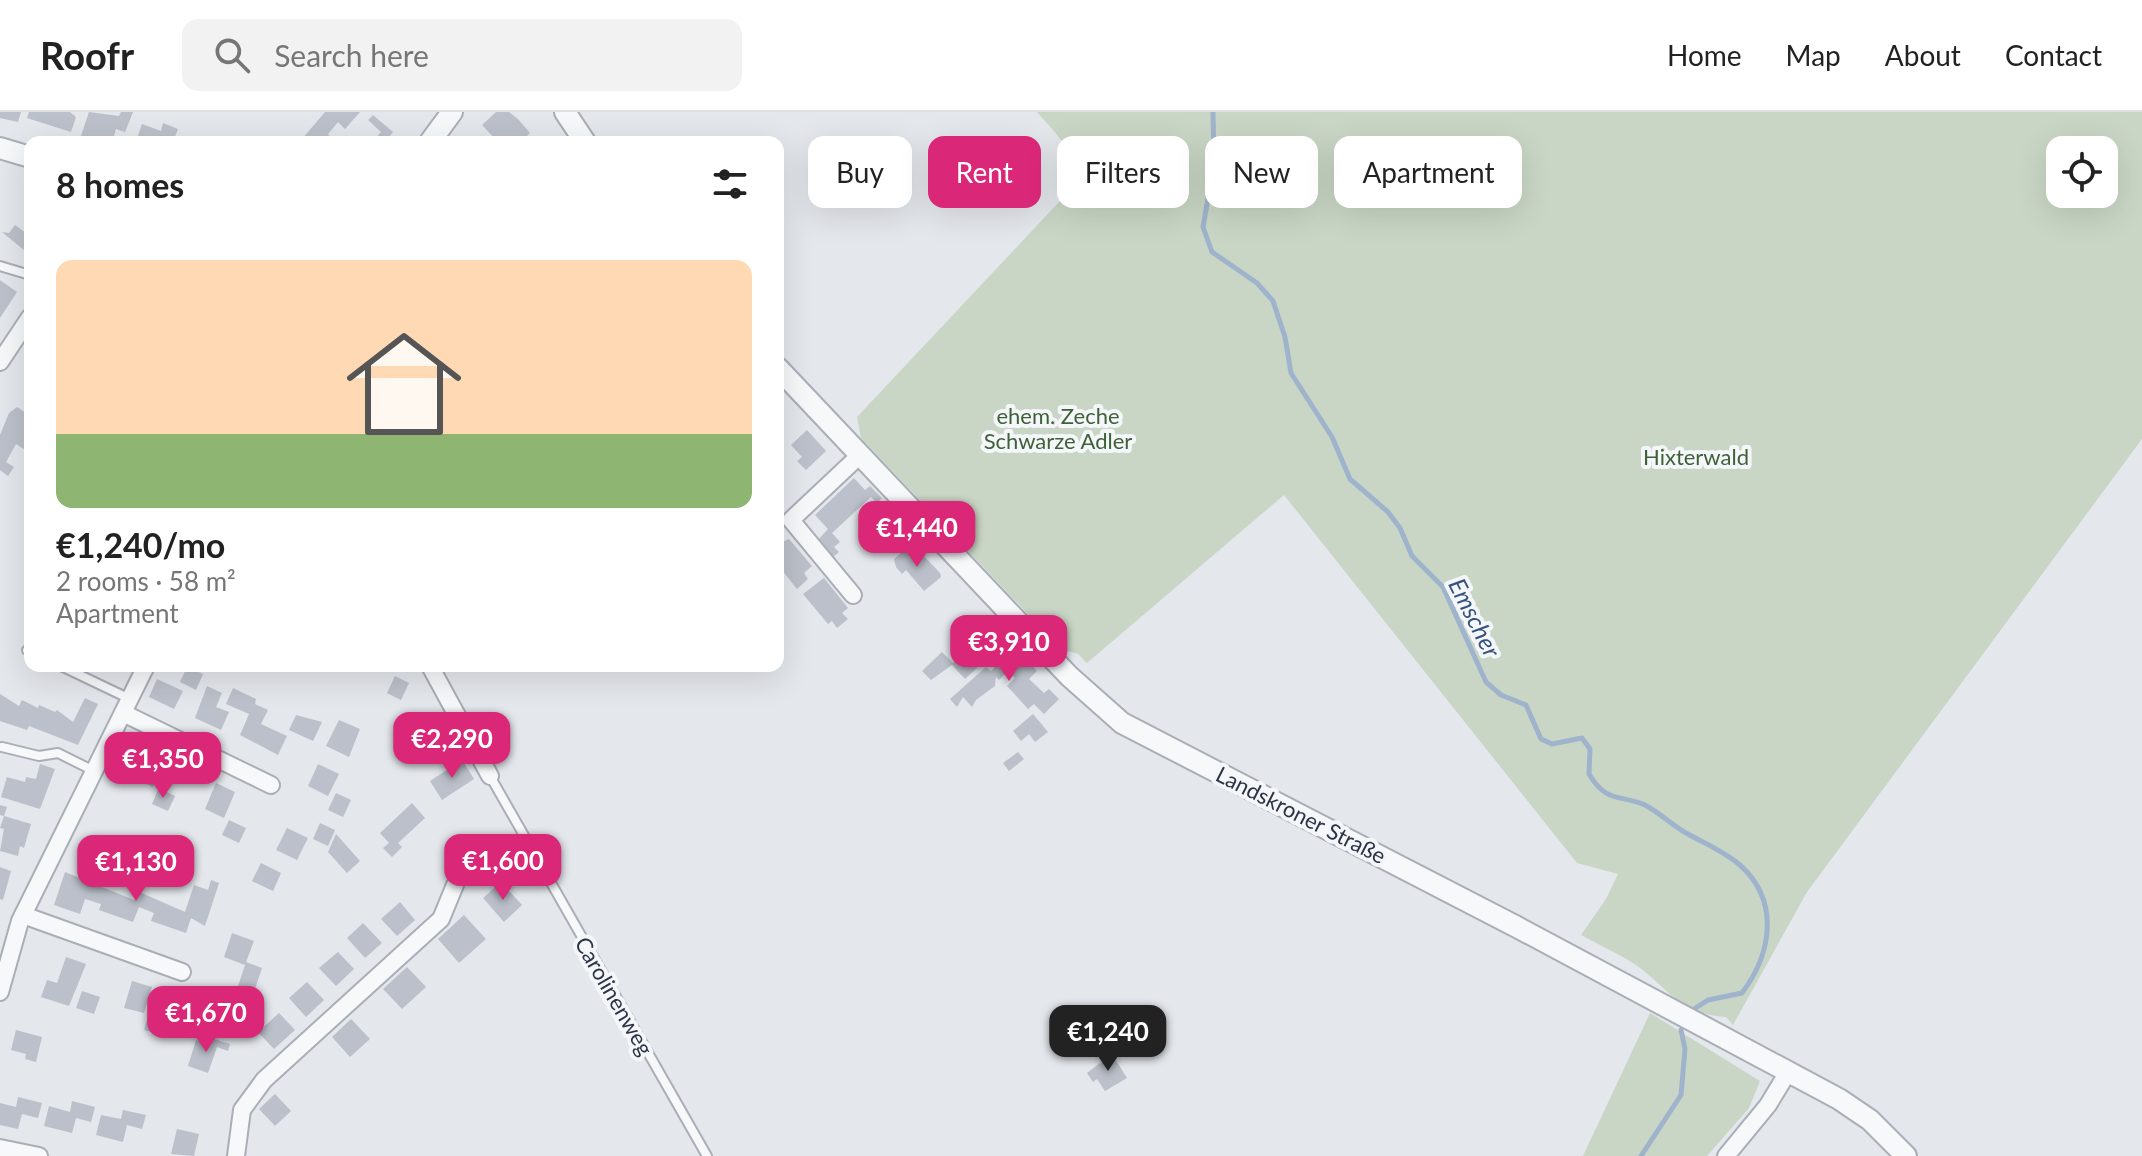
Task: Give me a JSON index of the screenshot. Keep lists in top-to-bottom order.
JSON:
{
  "streets": {
    "street": ["Landskroner Straße", "Carolinenweg"]
  },
  "water": ["Emscher"],
  "parks": ["ehem. Zeche Schwarze Adler", "Hixterwald"],
  "page": {
    "header": "Roofr",
    "search": "Search here",
    "nav": [
      "Home",
      "Map",
      "About",
      "Contact"
    ],
    "chip": [
      "Buy",
      "Rent",
      "Filters",
      "New",
      "Apartment"
    ],
    "heading": "8 homes",
    "list": [
      {
        "name": "€1,240/mo",
        "note": "2 rooms · 58 m² · Apartment"
      }
    ],
    "price": [
      "€1,440",
      "€3,910",
      "€2,290",
      "€1,350",
      "€1,600",
      "€1,130",
      "€1,670",
      "€1,240"
    ]
  }
}
